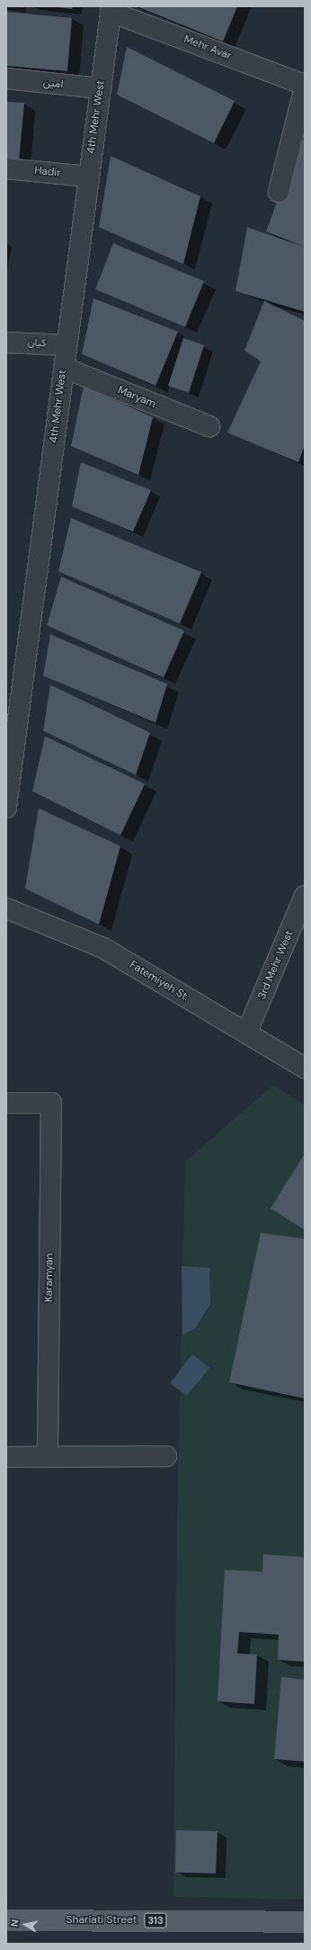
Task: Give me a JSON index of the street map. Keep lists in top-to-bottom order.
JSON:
{
  "streets": {
    "main road": ["Shariati Street", "313"],
    "street": [
      "Mehr Avar",
      "امین",
      "4th Mehr West",
      "Hadir",
      "کیان",
      "Maryam",
      "3rd Mehr West",
      "Fatemiyeh St.",
      "Karamyan"
    ]
  },
  "crossings": [
    ["Mehr Avar", "4th Mehr West"],
    ["امین", "4th Mehr West"],
    ["4th Mehr West", "Hadir"],
    ["4th Mehr West", "کیان"],
    ["4th Mehr West", "Maryam"],
    ["3rd Mehr West", "Fatemiyeh St."]
  ],
  "north": "left"
}
